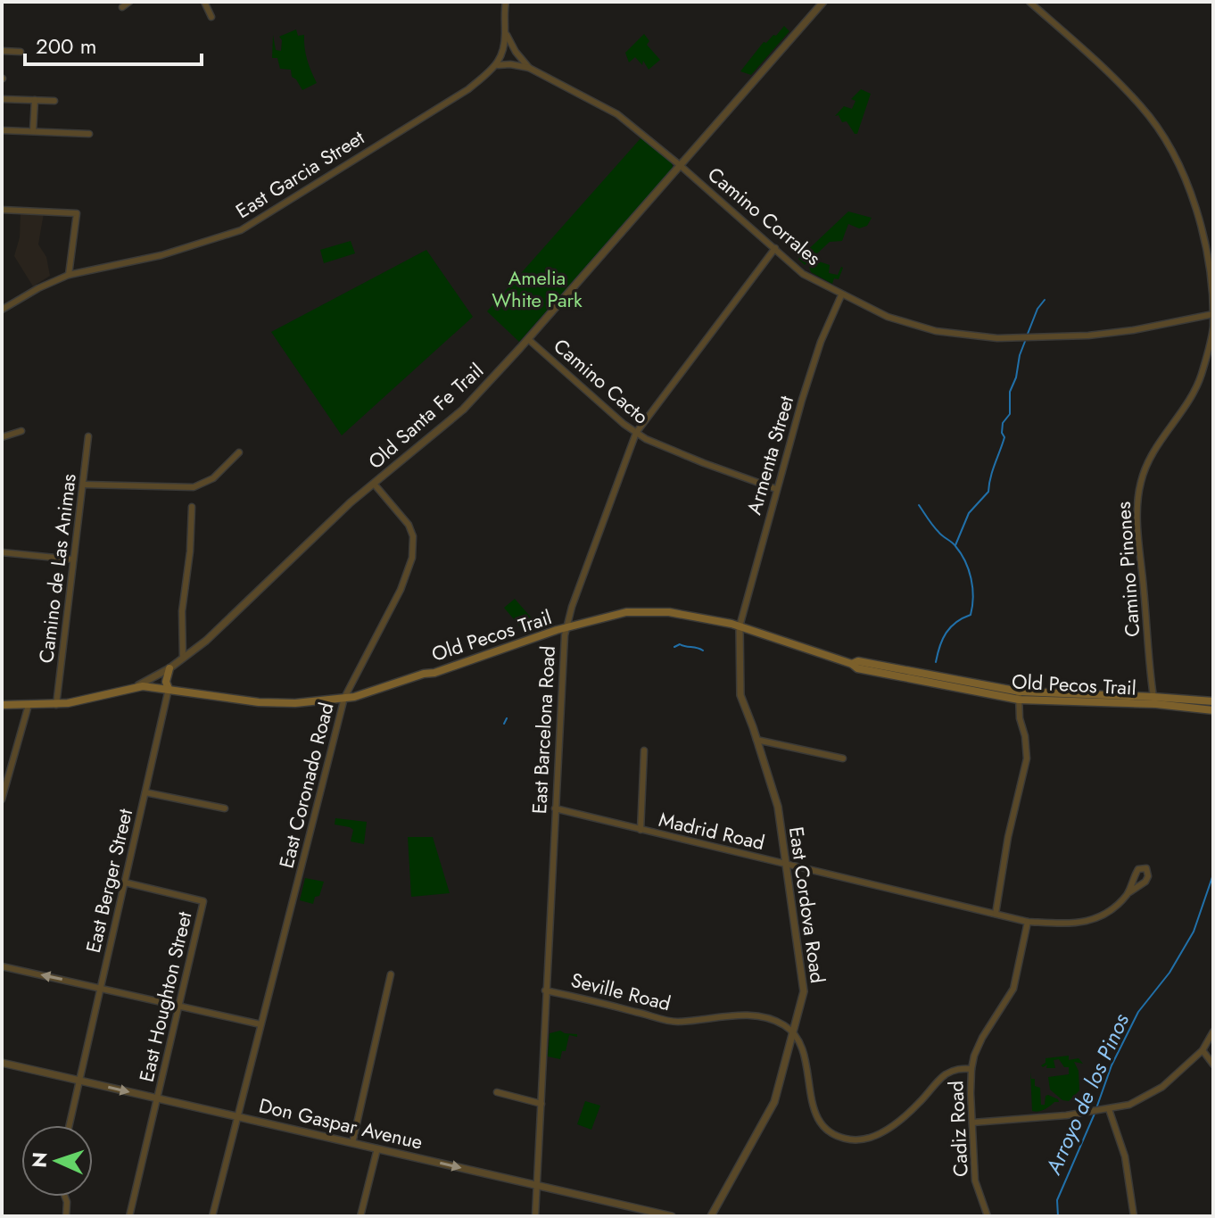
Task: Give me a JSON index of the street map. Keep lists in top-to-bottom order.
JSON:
{
  "streets": {
    "main road": ["Old Santa Fe Trail", "Old Pecos Trail"],
    "street": [
      "East Garcia Street",
      "Camino Corrales",
      "Camino Cacto",
      "Armenta Street",
      "Camino de Las Animas",
      "Camino Pinones",
      "East Barcelona Road",
      "East Coronado Road",
      "Madrid Road",
      "East Berger Street",
      "East Cordova Road",
      "Seville Road",
      "East Houghton Street",
      "Don Gaspar Avenue",
      "Cadiz Road"
    ]
  },
  "crossings": [
    ["East Garcia Street", "Camino Corrales"],
    ["Camino Corrales", "Old Santa Fe Trail"],
    ["Camino Corrales", "Armenta Street"],
    ["Camino Corrales", "Camino Pinones"],
    ["Camino Corrales", "East Barcelona Road"],
    ["Camino Cacto", "Old Santa Fe Trail"],
    ["Camino Cacto", "Armenta Street"],
    ["Camino Cacto", "East Barcelona Road"],
    ["Old Santa Fe Trail", "Camino de Las Animas"],
    ["Old Santa Fe Trail", "Old Pecos Trail"],
    ["Old Santa Fe Trail", "East Coronado Road"],
    ["Armenta Street", "Old Pecos Trail"],
    ["Armenta Street", "East Cordova Road"],
    ["Camino Pinones", "Old Pecos Trail"],
    ["Old Pecos Trail", "East Barcelona Road"],
    ["Old Pecos Trail", "East Coronado Road"],
    ["Old Pecos Trail", "East Berger Street"],
    ["Old Pecos Trail", "East Cordova Road"],
    ["East Barcelona Road", "Madrid Road"],
    ["East Barcelona Road", "Seville Road"],
    ["East Barcelona Road", "Don Gaspar Avenue"],
    ["East Coronado Road", "Don Gaspar Avenue"],
    ["Madrid Road", "East Cordova Road"],
    ["Madrid Road", "Cadiz Road"],
    ["East Berger Street", "East Houghton Street"],
    ["East Berger Street", "Don Gaspar Avenue"],
    ["East Cordova Road", "Seville Road"],
    ["East Houghton Street", "Don Gaspar Avenue"]
  ],
  "one_way": ["Don Gaspar Avenue"],
  "water": ["Arroyo de los Pinos"],
  "parks": ["Amelia White Park"],
  "scale_bar": "200 m",
  "north": "left"
}
